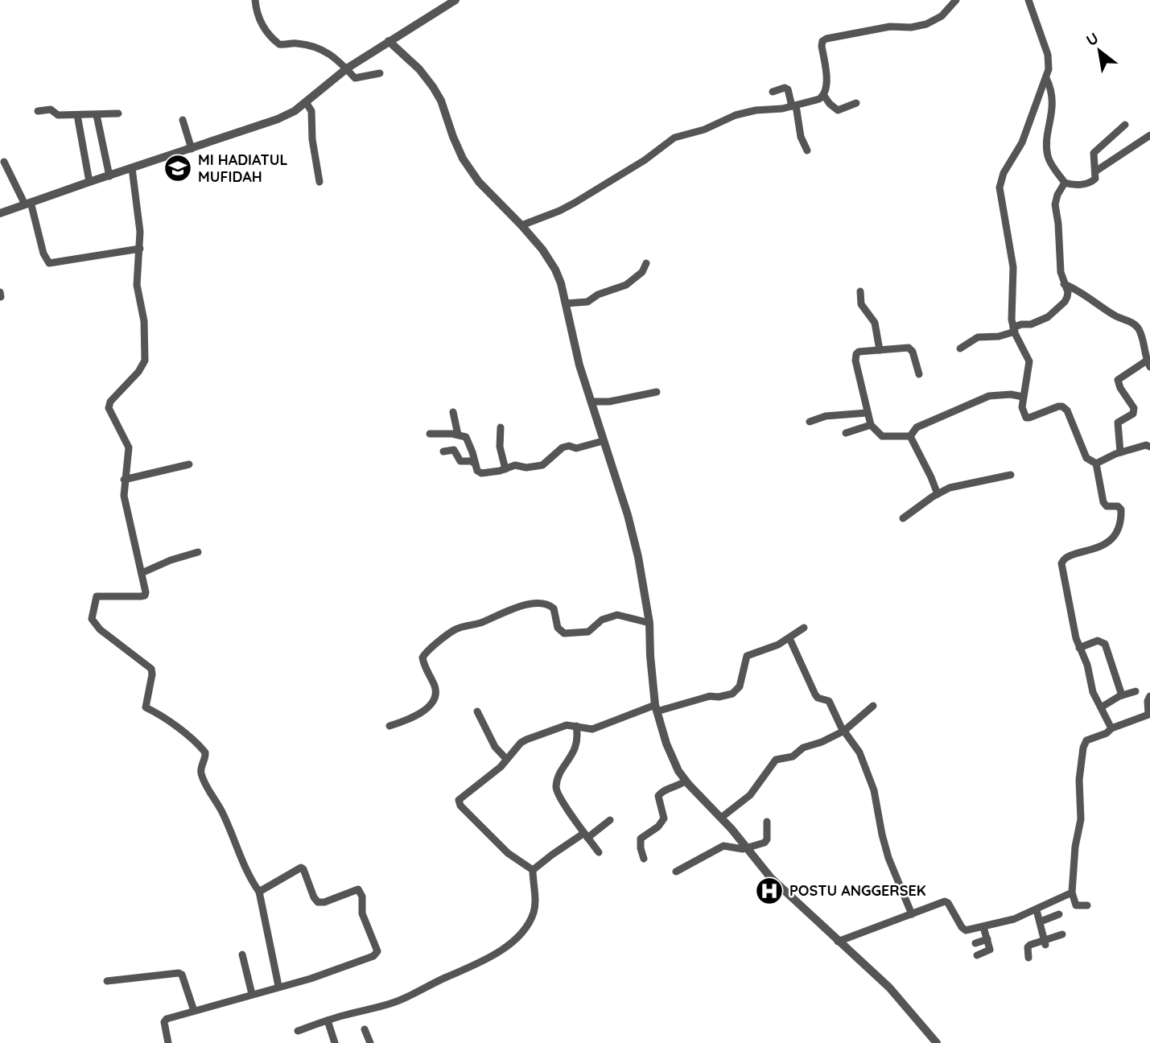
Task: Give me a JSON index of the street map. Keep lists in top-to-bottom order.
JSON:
{
  "places": {
    "school or university": ["MI HADIATUL MUFIDAH"],
    "hospital": ["POSTU ANGGERSEK"]
  },
  "north": "top left"
}
